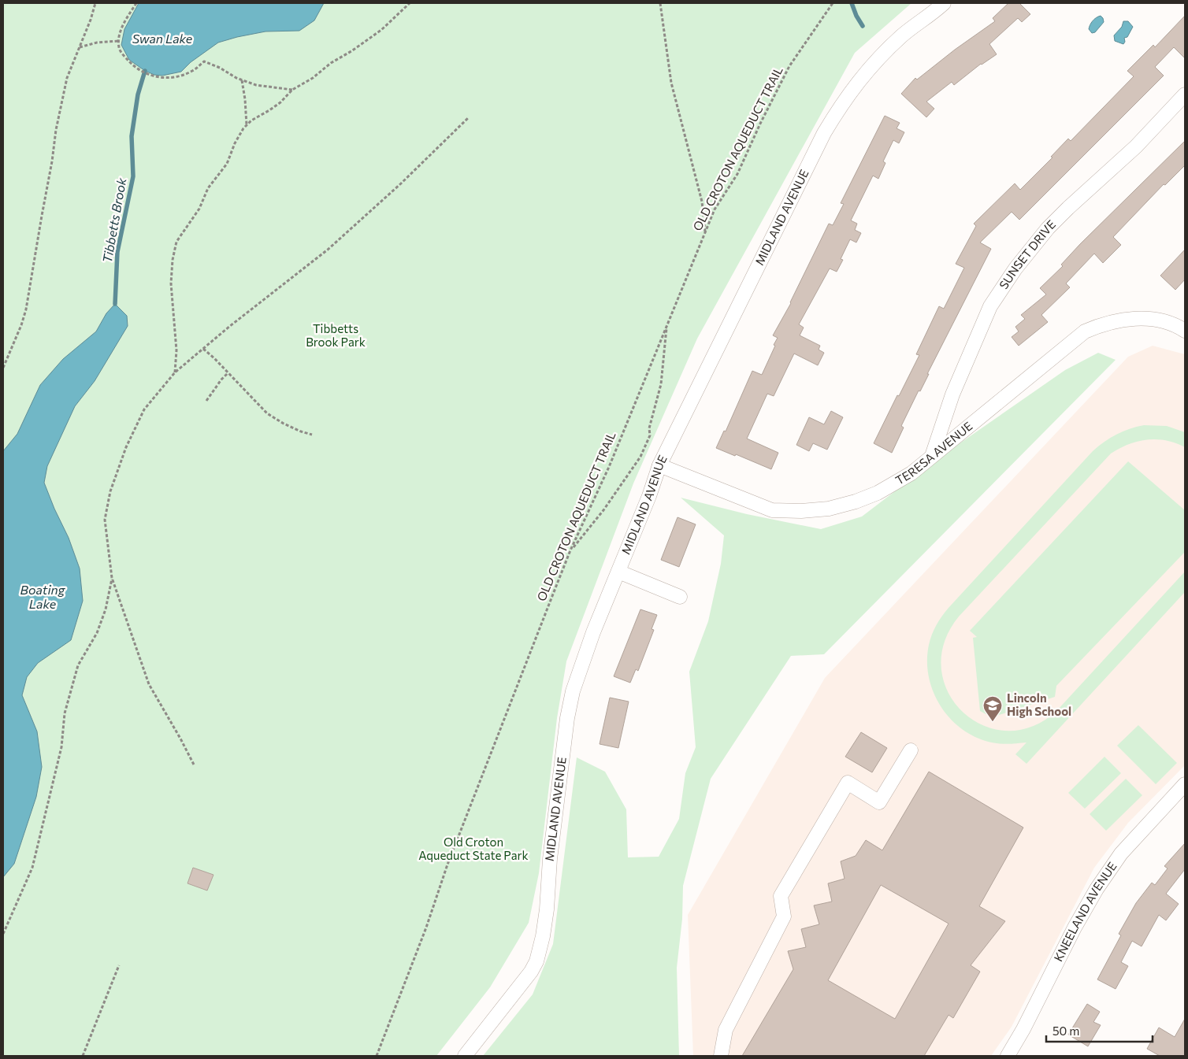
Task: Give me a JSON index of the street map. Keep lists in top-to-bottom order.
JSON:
{
  "streets": {
    "street": [
      "MIDLAND AVENUE",
      "SUNSET DRIVE",
      "TERESA AVENUE",
      "KNEELAND AVENUE"
    ],
    "path": ["OLD CROTON AQUEDUCT TRAIL"]
  },
  "crossings": [
    ["MIDLAND AVENUE", "TERESA AVENUE"],
    ["SUNSET DRIVE", "TERESA AVENUE"]
  ],
  "water": ["Swan Lake", "Tibbetts Brook", "Boating Lake"],
  "parks": ["Tibbetts Brook Park", "Old Croton Aqueduct State Park"],
  "places": {
    "school or university": ["Lincoln High School"]
  },
  "scale_bar": "50 m"
}
